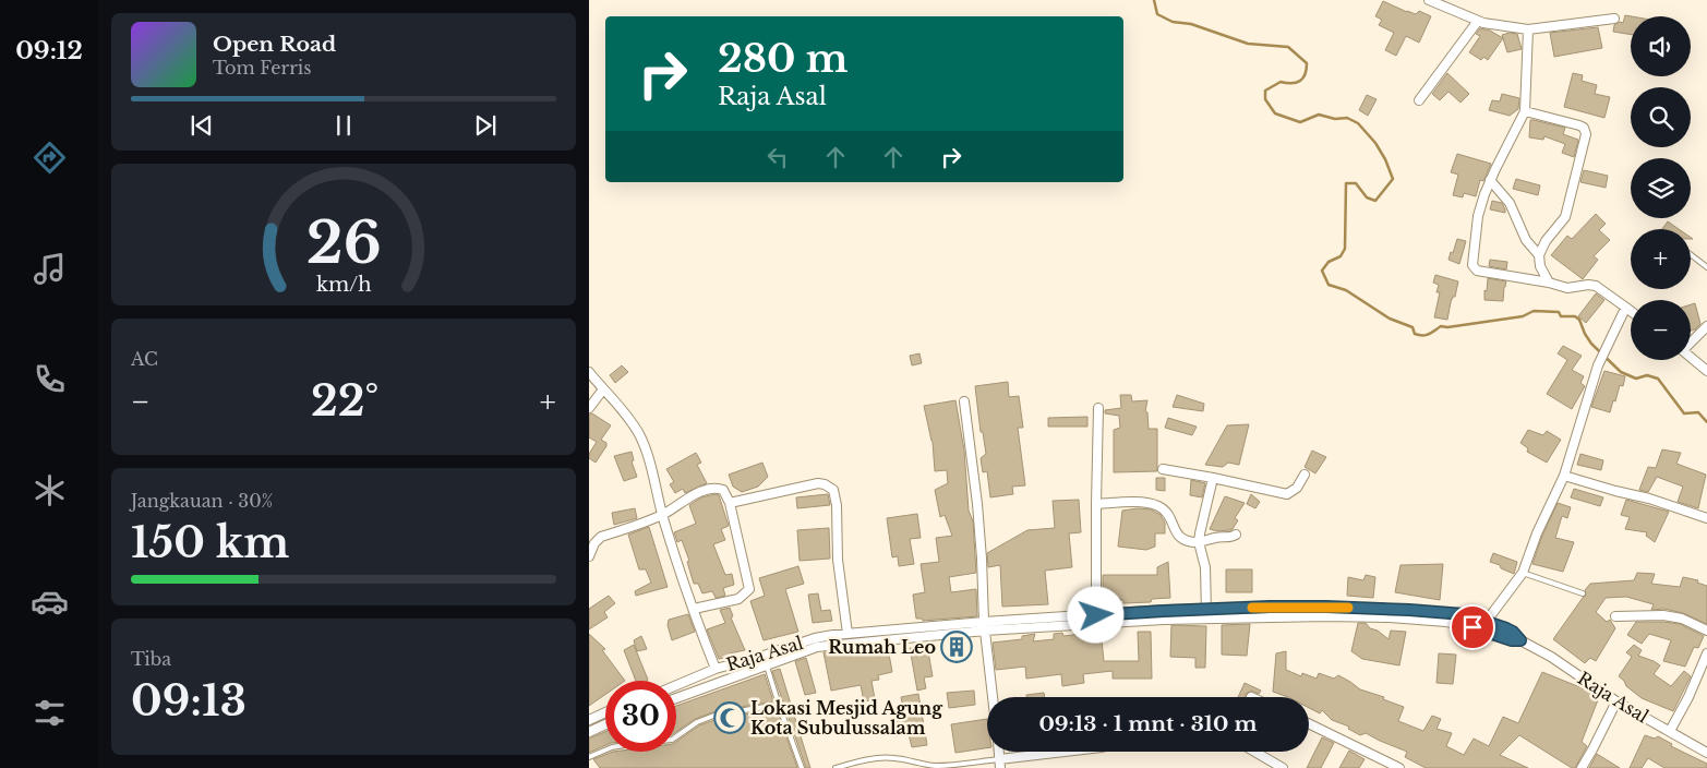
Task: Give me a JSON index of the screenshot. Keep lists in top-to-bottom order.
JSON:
{
  "streets": {
    "street": ["Raja Asal"]
  },
  "places": {
    "building": ["Rumah Leo"],
    "mosque": ["Lokasi Mesjid Agung Kota Subulussalam"]
  },
  "page": {
    "tabs": "09:12",
    "map_buttons": ["+", "−"],
    "turn": ["280 m", "Raja Asal"],
    "song": ["Open Road", "Tom Ferris"],
    "tile": [
      "AC",
      ["Jangkauan · 30%", "150 km"],
      ["Tiba", "09:13"]
    ],
    "heat": ["−", "22°", "+"],
    "limit": "30",
    "trip": "09:13 · 1 mnt · 310 m",
    "gauge": ["26", "km/h"]
  }
}
